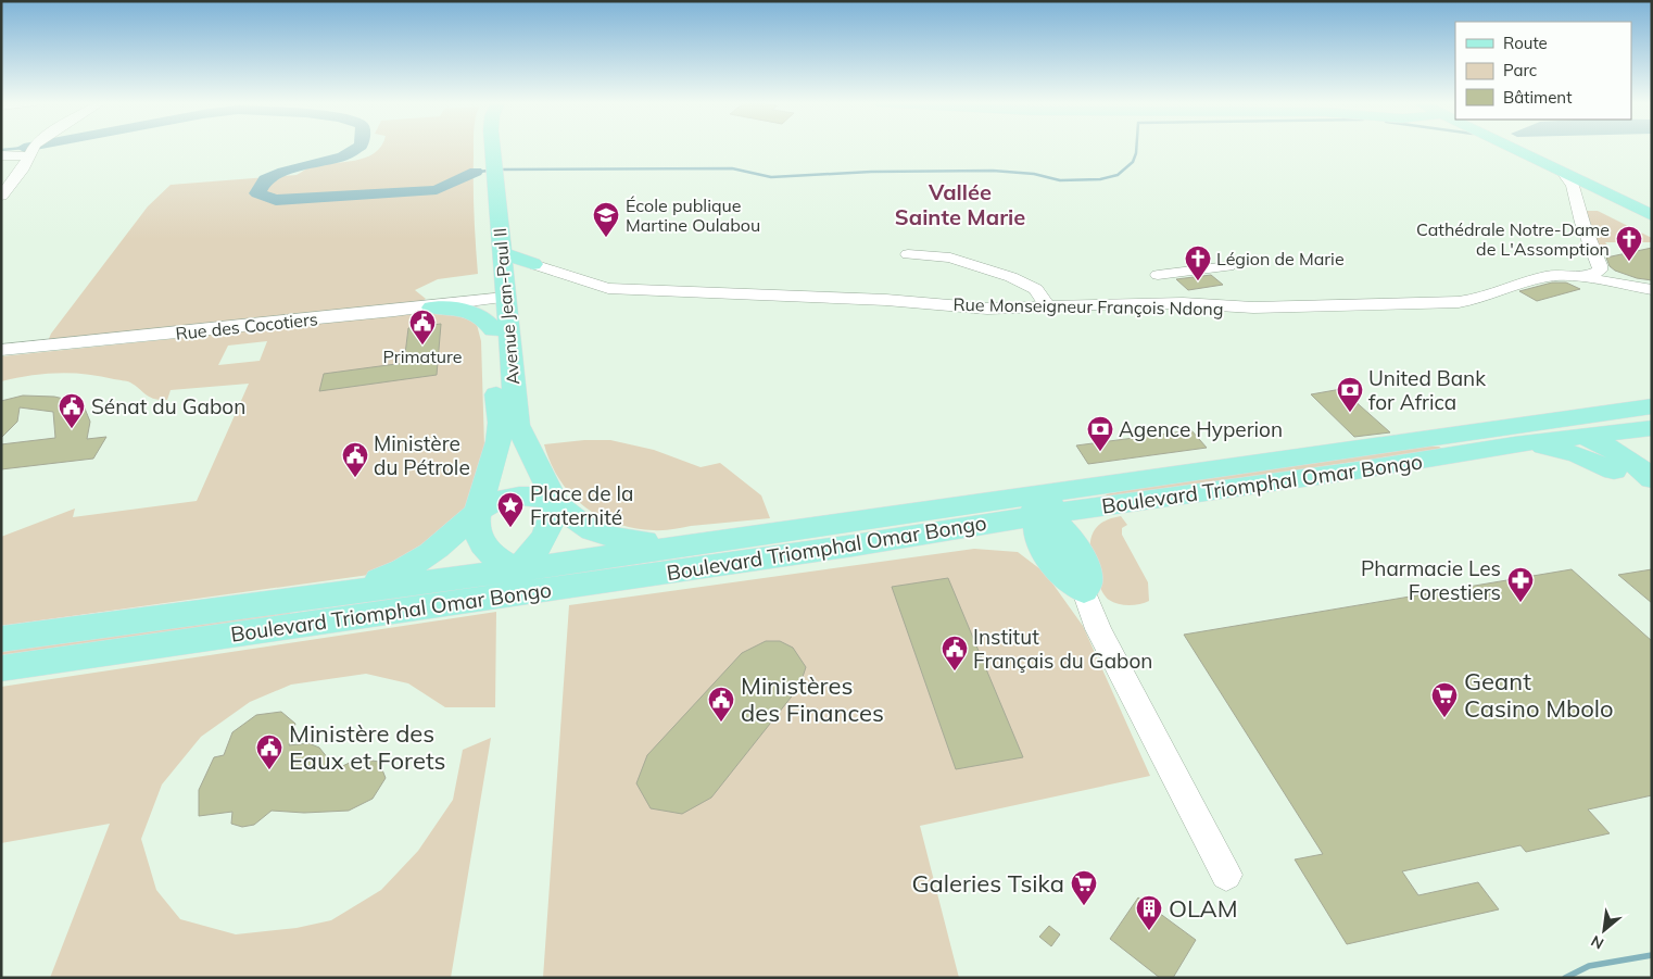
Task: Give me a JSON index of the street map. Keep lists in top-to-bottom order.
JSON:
{
  "streets": {
    "main road": ["Avenue Jean-Paul II", "Boulevard Triomphal Omar Bongo"],
    "street": ["Rue Monseigneur François Ndong", "Rue des Cocotiers"]
  },
  "crossings": [
    ["Avenue Jean-Paul II", "Rue des Cocotiers"],
    ["Avenue Jean-Paul II", "Boulevard Triomphal Omar Bongo"]
  ],
  "districts": ["Vallée Sainte Marie"],
  "places": {
    "school or university": ["École publique Martine Oulabou"],
    "church": ["Cathédrale Notre-Dame de L'Assomption", "Légion de Marie"],
    "public building": [
      "Primature",
      "Sénat du Gabon",
      "Ministère du Pétrole",
      "Institut Français du Gabon",
      "Ministères des Finances",
      "Ministère des Eaux et Forets"
    ],
    "bank": ["United Bank for Africa", "Agence Hyperion"],
    "place": ["Place de la Fraternité"],
    "pharmacy": ["Pharmacie Les Forestiers"],
    "supermarket": ["Geant Casino Mbolo", "Galeries Tsika"],
    "building": ["OLAM"]
  },
  "legend": ["Route", "Parc", "Bâtiment"],
  "north": "bottom left"
}
